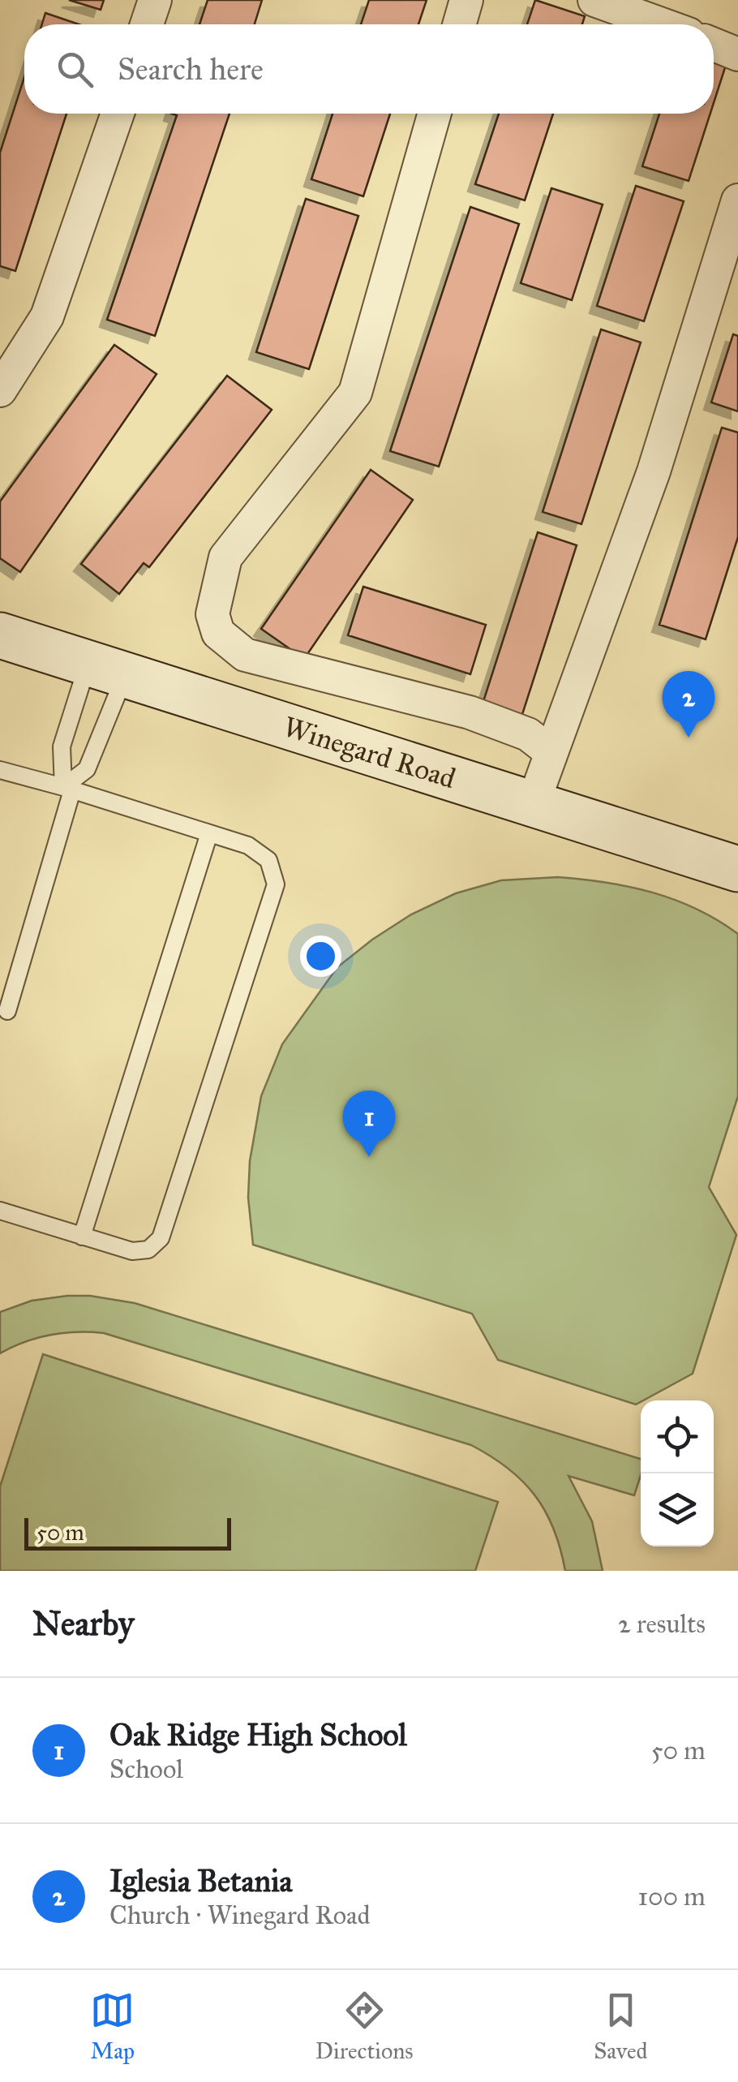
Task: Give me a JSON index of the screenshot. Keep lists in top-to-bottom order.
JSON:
{
  "streets": {
    "street": ["Winegard Road"]
  },
  "scale_bar": "50 m",
  "page": {
    "search": "Search here",
    "pins": ["2", "1"],
    "scale": "50 m",
    "heading": ["Nearby", "2 results"],
    "list": [
      {
        "mark": "1",
        "name": "Oak Ridge High School",
        "note": "School",
        "value": "50 m"
      },
      {
        "mark": "2",
        "name": "Iglesia Betania",
        "note": "Church · Winegard Road",
        "value": "100 m"
      }
    ],
    "nav": ["Map", "Directions", "Saved"]
  }
}
